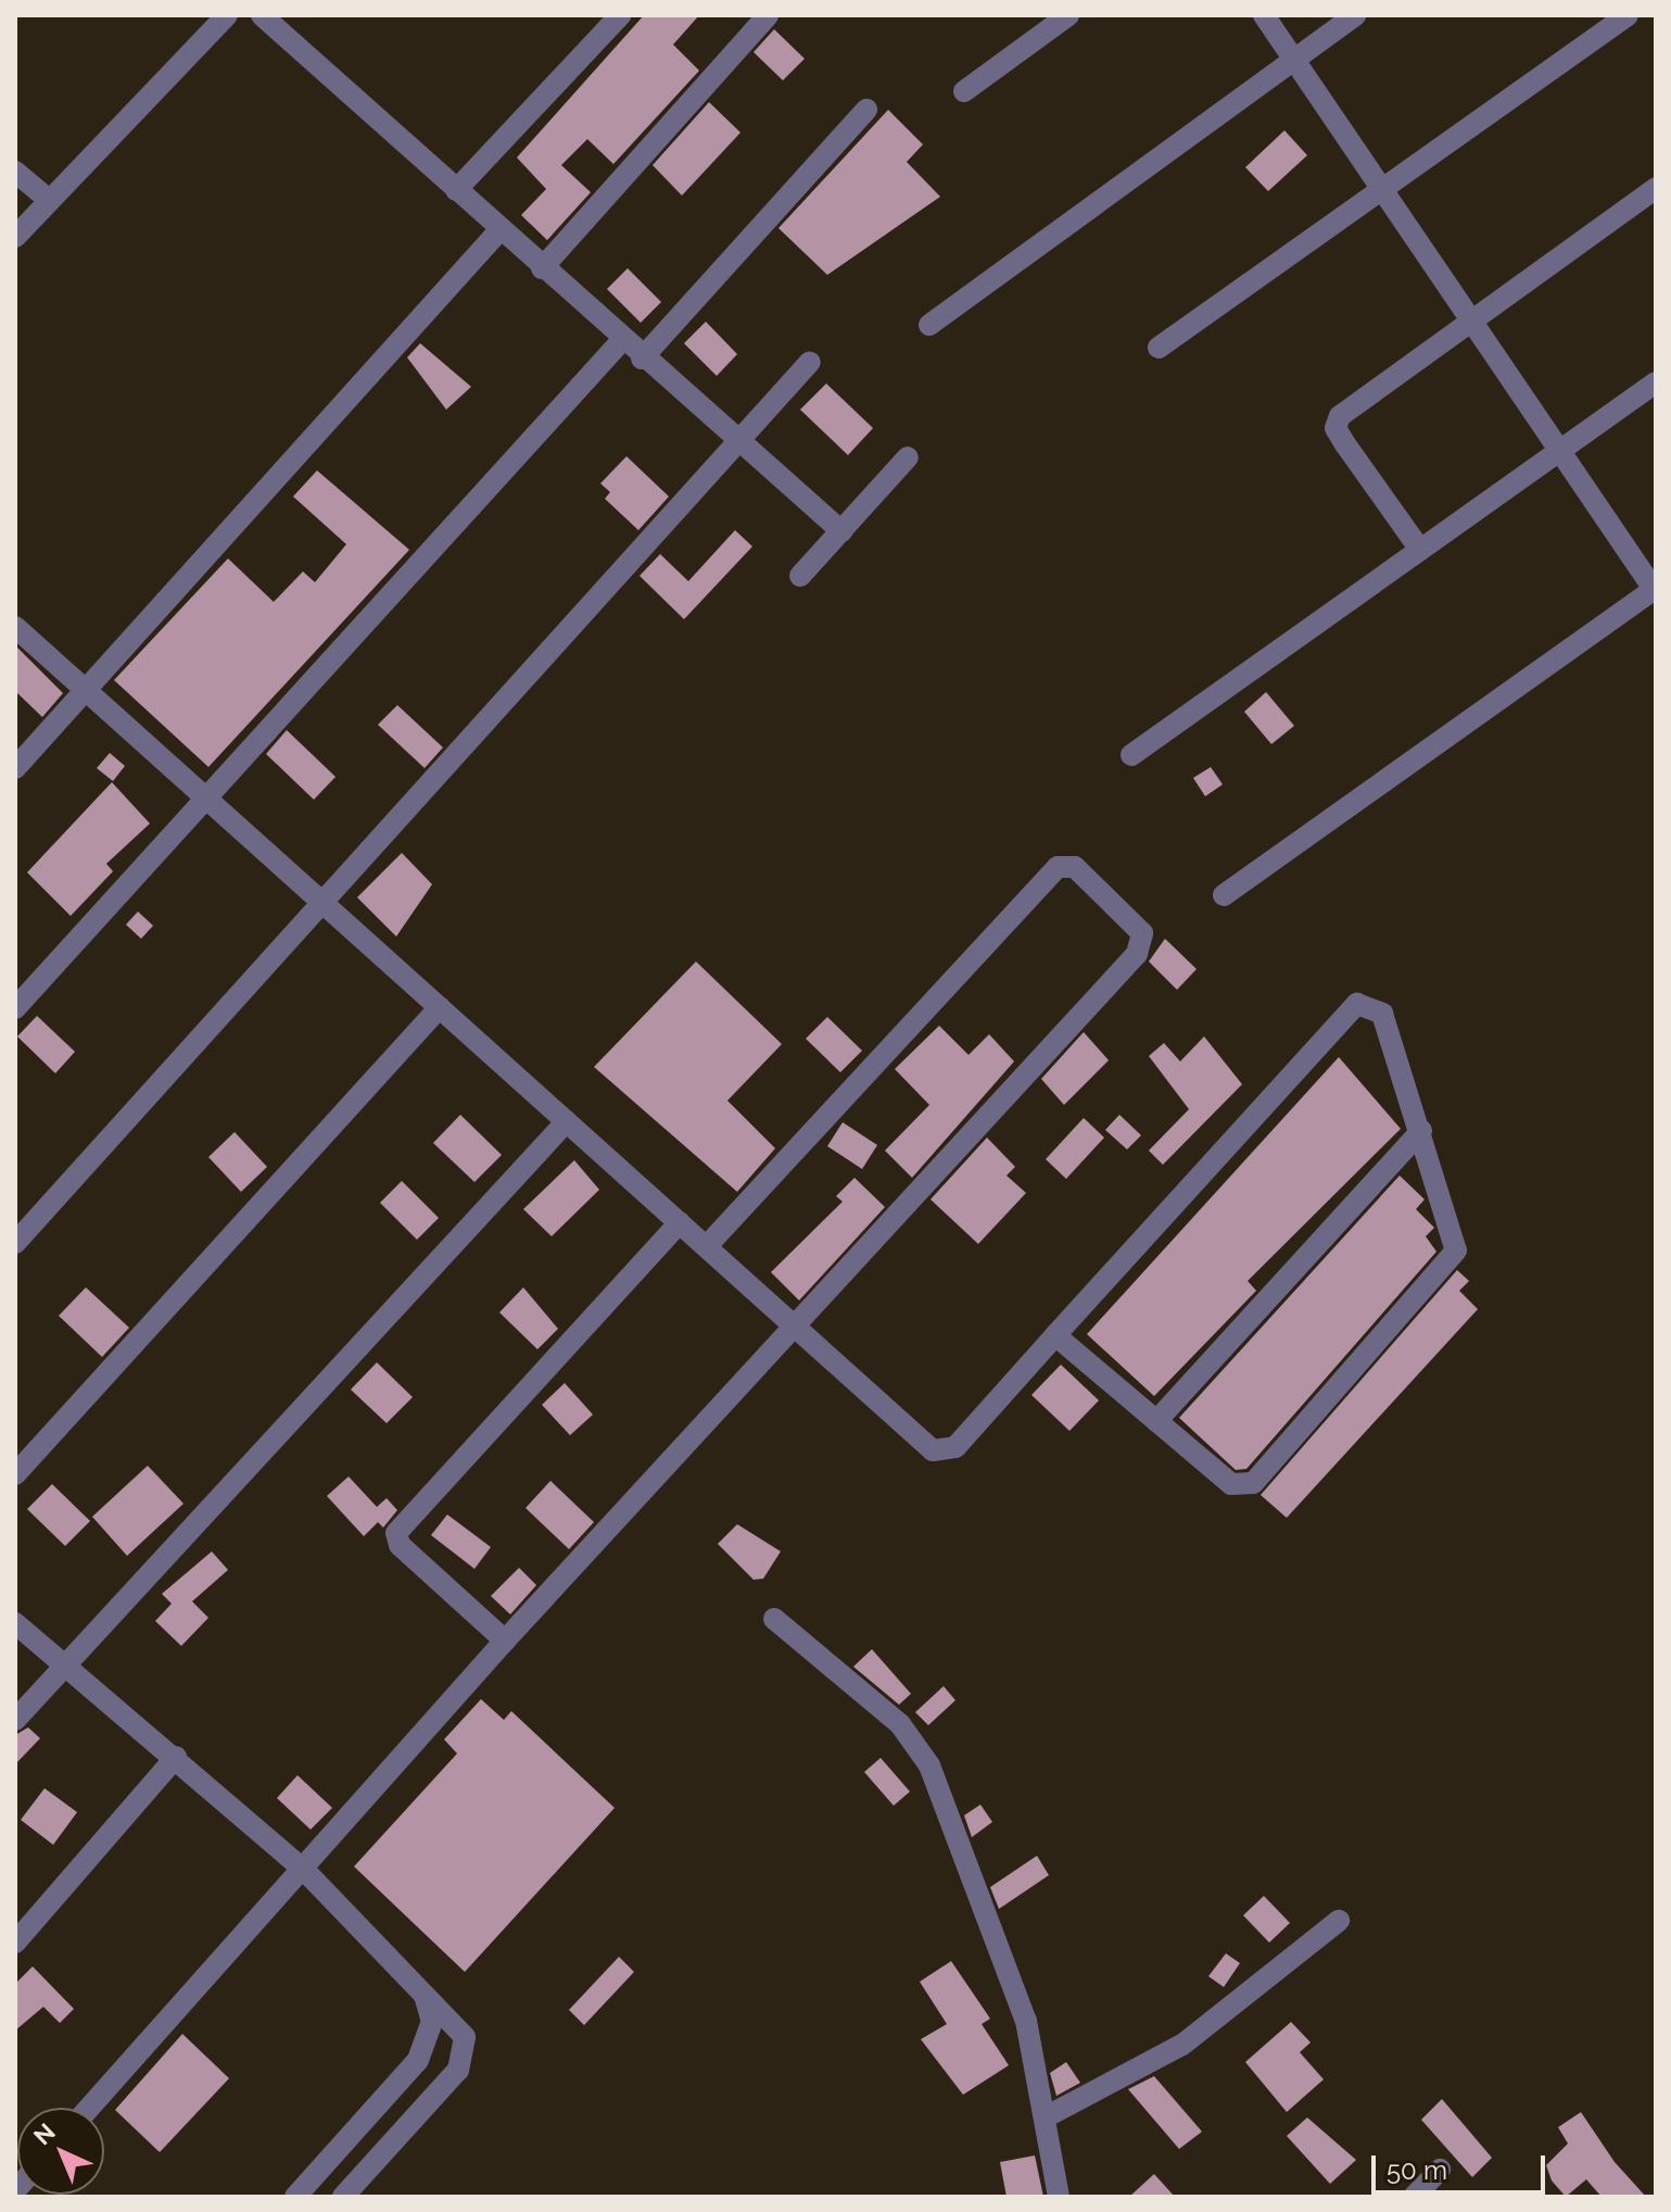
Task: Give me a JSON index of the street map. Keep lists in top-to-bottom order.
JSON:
{
  "scale_bar": "50 m",
  "north": "top left"
}
